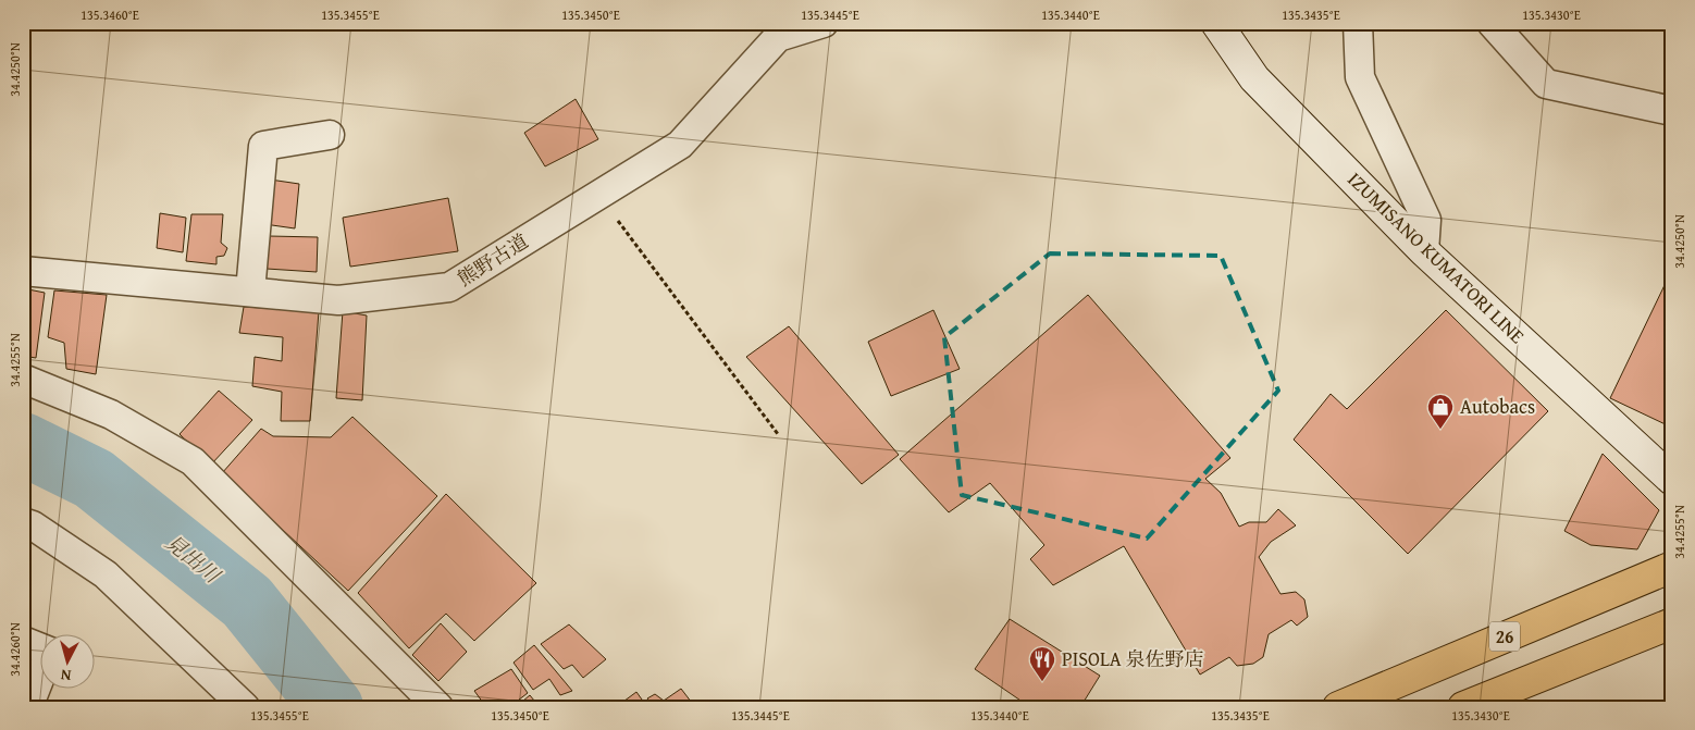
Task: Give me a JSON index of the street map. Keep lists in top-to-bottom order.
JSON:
{
  "streets": {
    "highway": ["26"],
    "main road": ["IZUMISANO KUMATORI LINE"],
    "street": ["熊野古道"]
  },
  "water": ["見出川"],
  "places": {
    "shop": ["Autobacs"],
    "restaurant": ["PISOLA 泉佐野店"]
  },
  "north": "bottom",
  "coordinates": [
    "135.3460°E",
    "135.3455°E",
    "135.3450°E",
    "135.3445°E",
    "135.3440°E",
    "135.3435°E",
    "135.3430°E",
    "34.4250°N",
    "34.4255°N",
    "34.4260°N"
  ]
}
